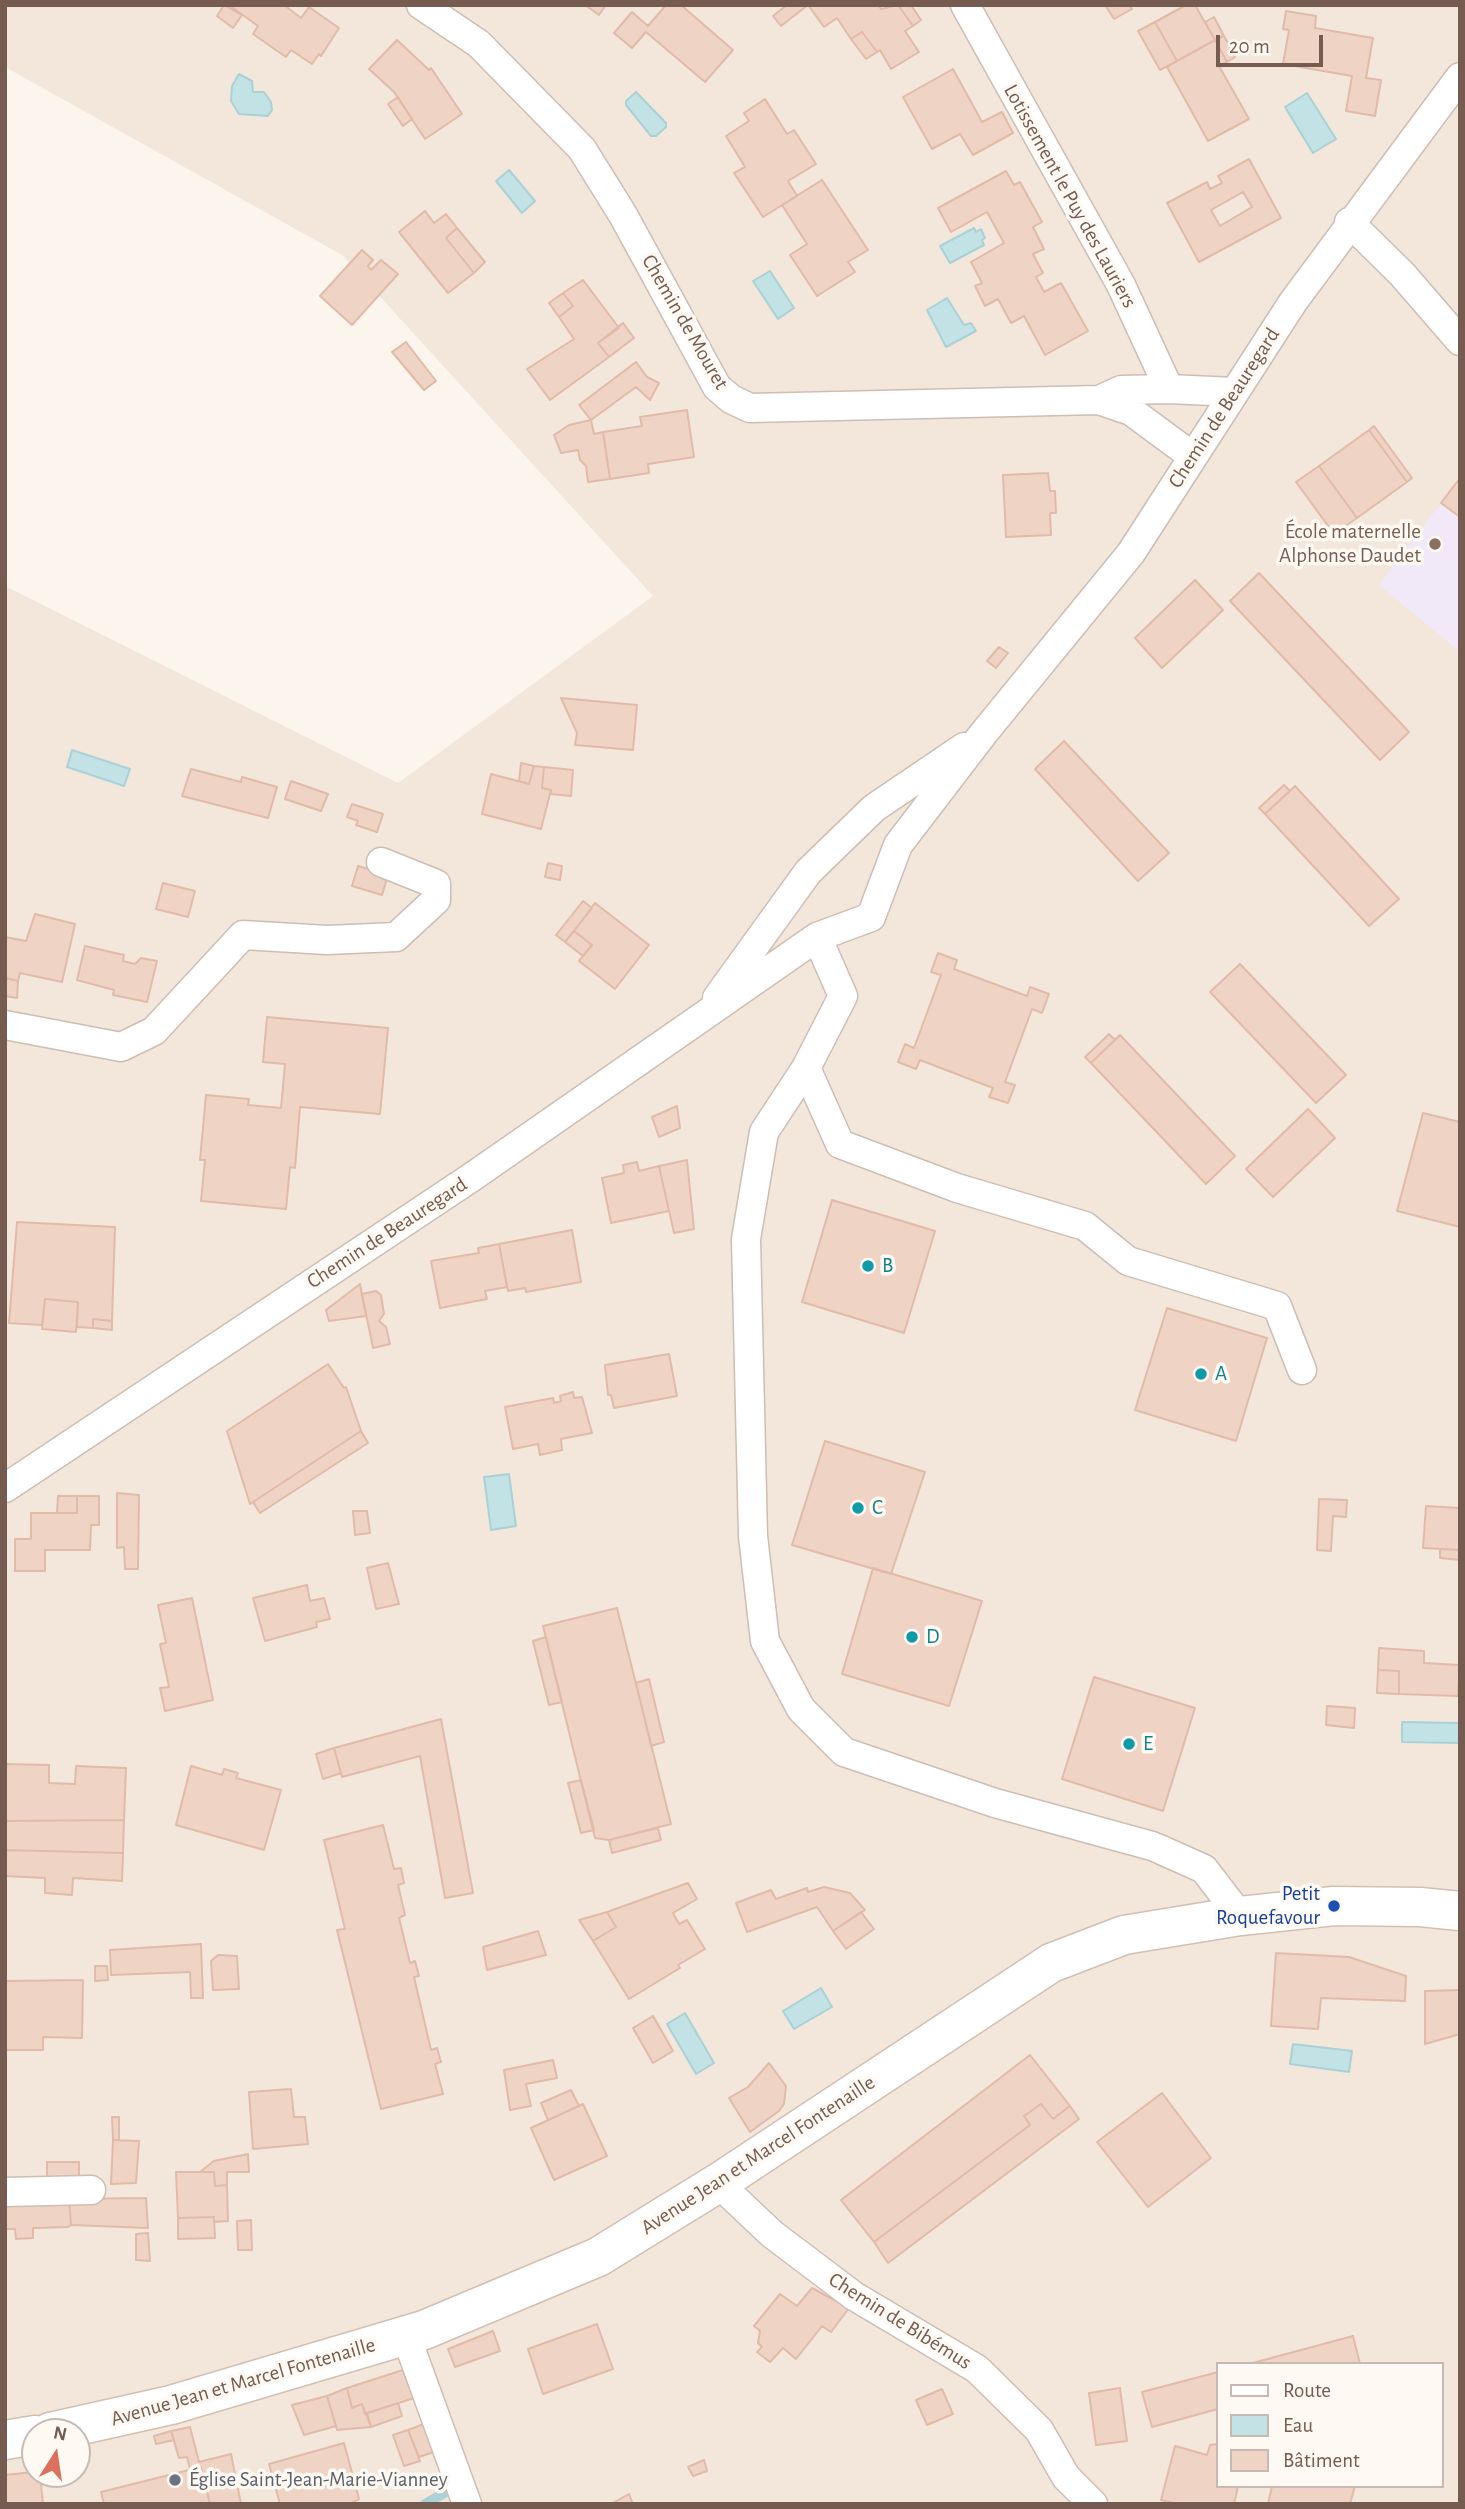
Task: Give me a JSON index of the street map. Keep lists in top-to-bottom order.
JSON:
{
  "streets": {
    "main road": ["Avenue Jean et Marcel Fontenaille"],
    "street": [
      "Lotissement le Puy des Lauriers",
      "Chemin de Mouret",
      "Chemin de Beauregard",
      "Chemin de Bibémus"
    ]
  },
  "crossings": [
    ["Avenue Jean et Marcel Fontenaille", "Chemin de Bibémus"]
  ],
  "places": [
    "École maternelle Alphonse Daudet",
    "B",
    "A",
    "C",
    "D",
    "E",
    "Petit Roquefavour",
    "Église Saint-Jean-Marie-Vianney"
  ],
  "legend": ["Route", "Eau", "Bâtiment"],
  "scale_bar": "20 m",
  "north": "top"
}
